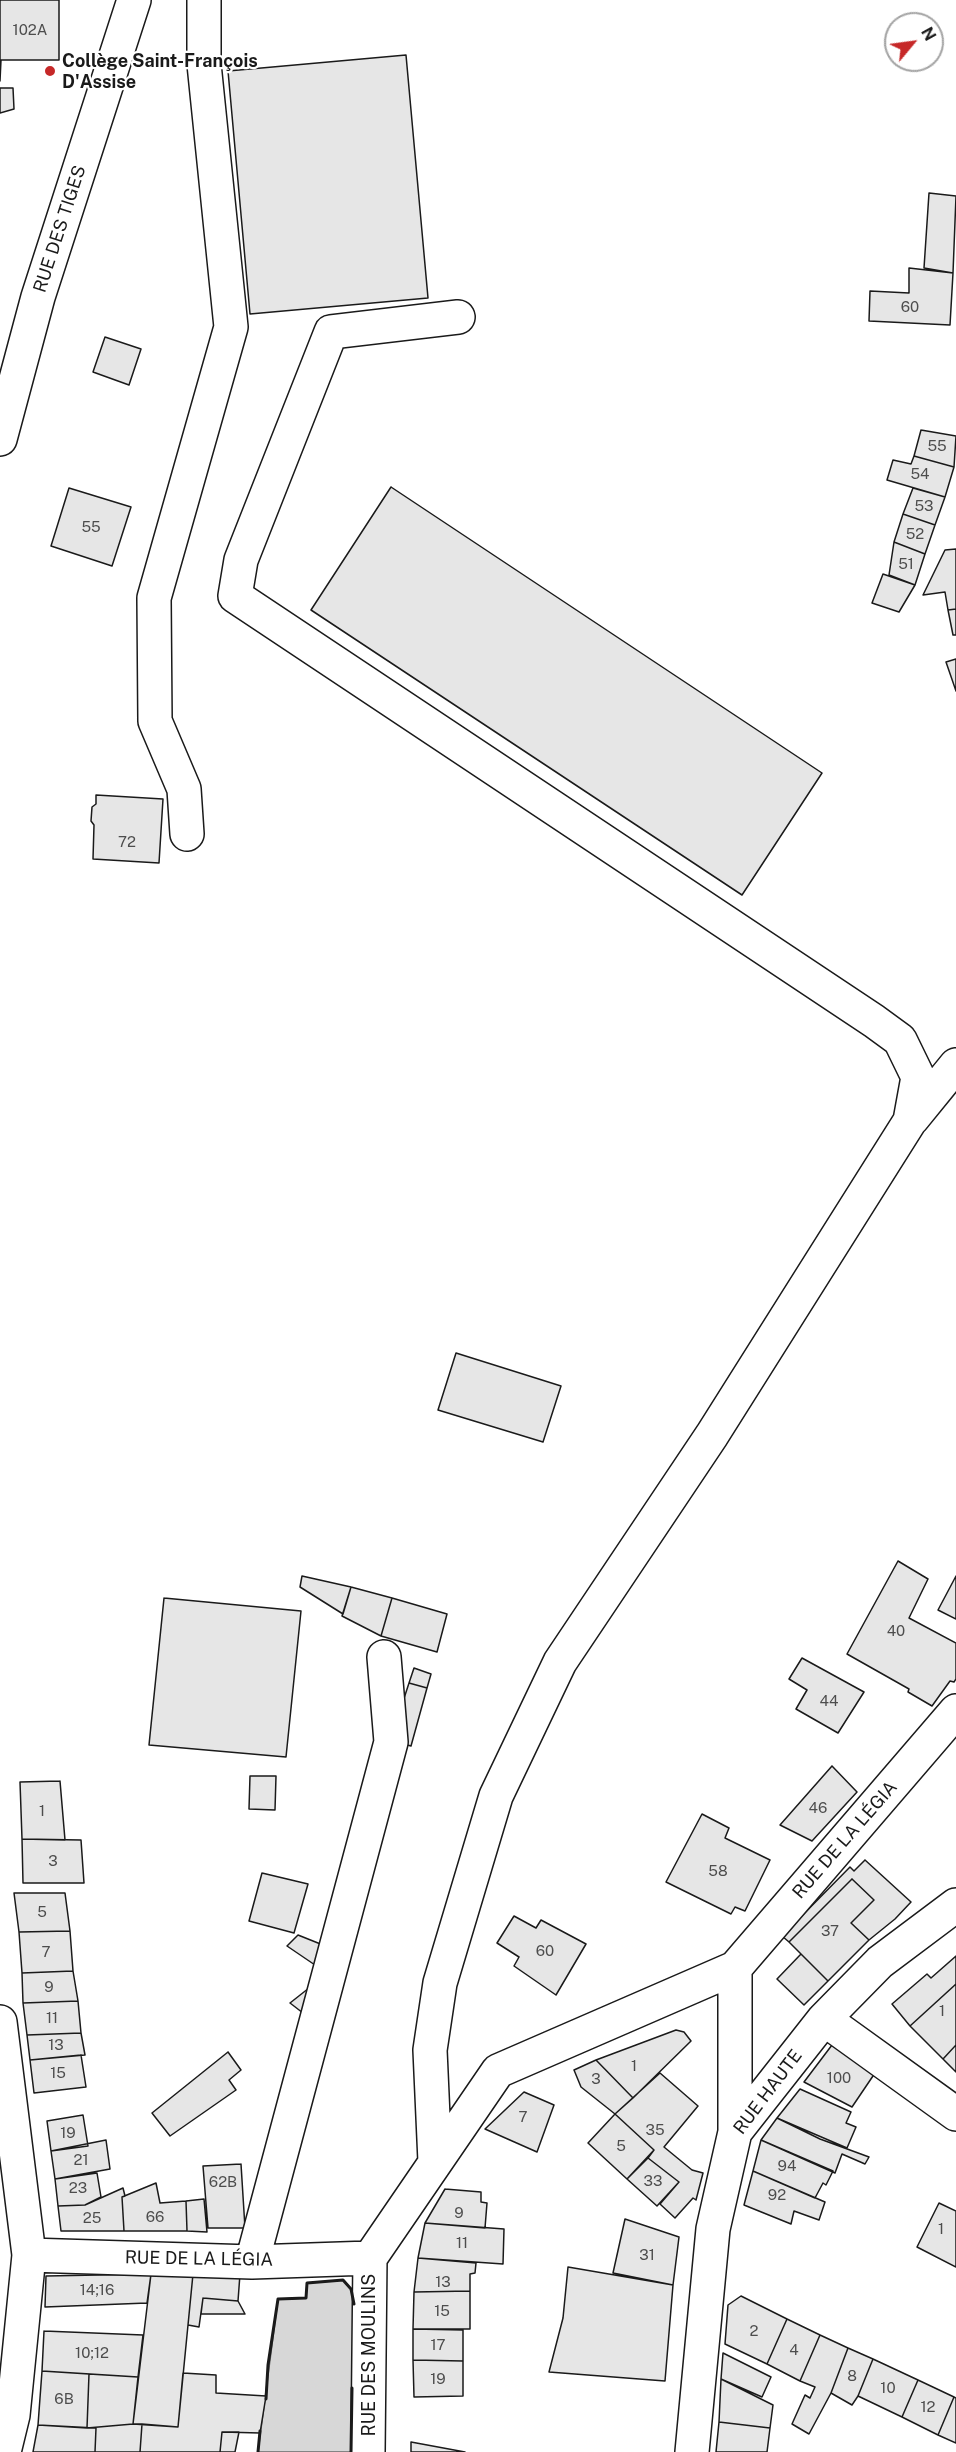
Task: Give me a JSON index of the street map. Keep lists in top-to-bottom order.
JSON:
{
  "streets": {
    "street": [
      "RUE DES TIGES",
      "RUE DE LA LÉGIA",
      "RUE HAUTE",
      "RUE DES MOULINS"
    ]
  },
  "crossings": [
    ["RUE DE LA LÉGIA", "RUE DES MOULINS"]
  ],
  "places": ["Collège Saint-François D'Assise"],
  "house_numbers": [
    "102A",
    "60",
    "55",
    "54",
    "53",
    "55",
    "52",
    "51",
    "72",
    "40",
    "44",
    "46",
    "1",
    "3",
    "58",
    "5",
    "37",
    "60",
    "7",
    "9",
    "1",
    "11",
    "13",
    "1",
    "15",
    "100",
    "3",
    "7",
    "35",
    "19",
    "5",
    "21",
    "94",
    "33",
    "62B",
    "23",
    "92",
    "9",
    "66",
    "25",
    "1",
    "11",
    "31",
    "13",
    "14;16",
    "15",
    "2",
    "17",
    "4",
    "10;12",
    "8",
    "19",
    "10",
    "6B",
    "12"
  ],
  "north": "top right"
}
